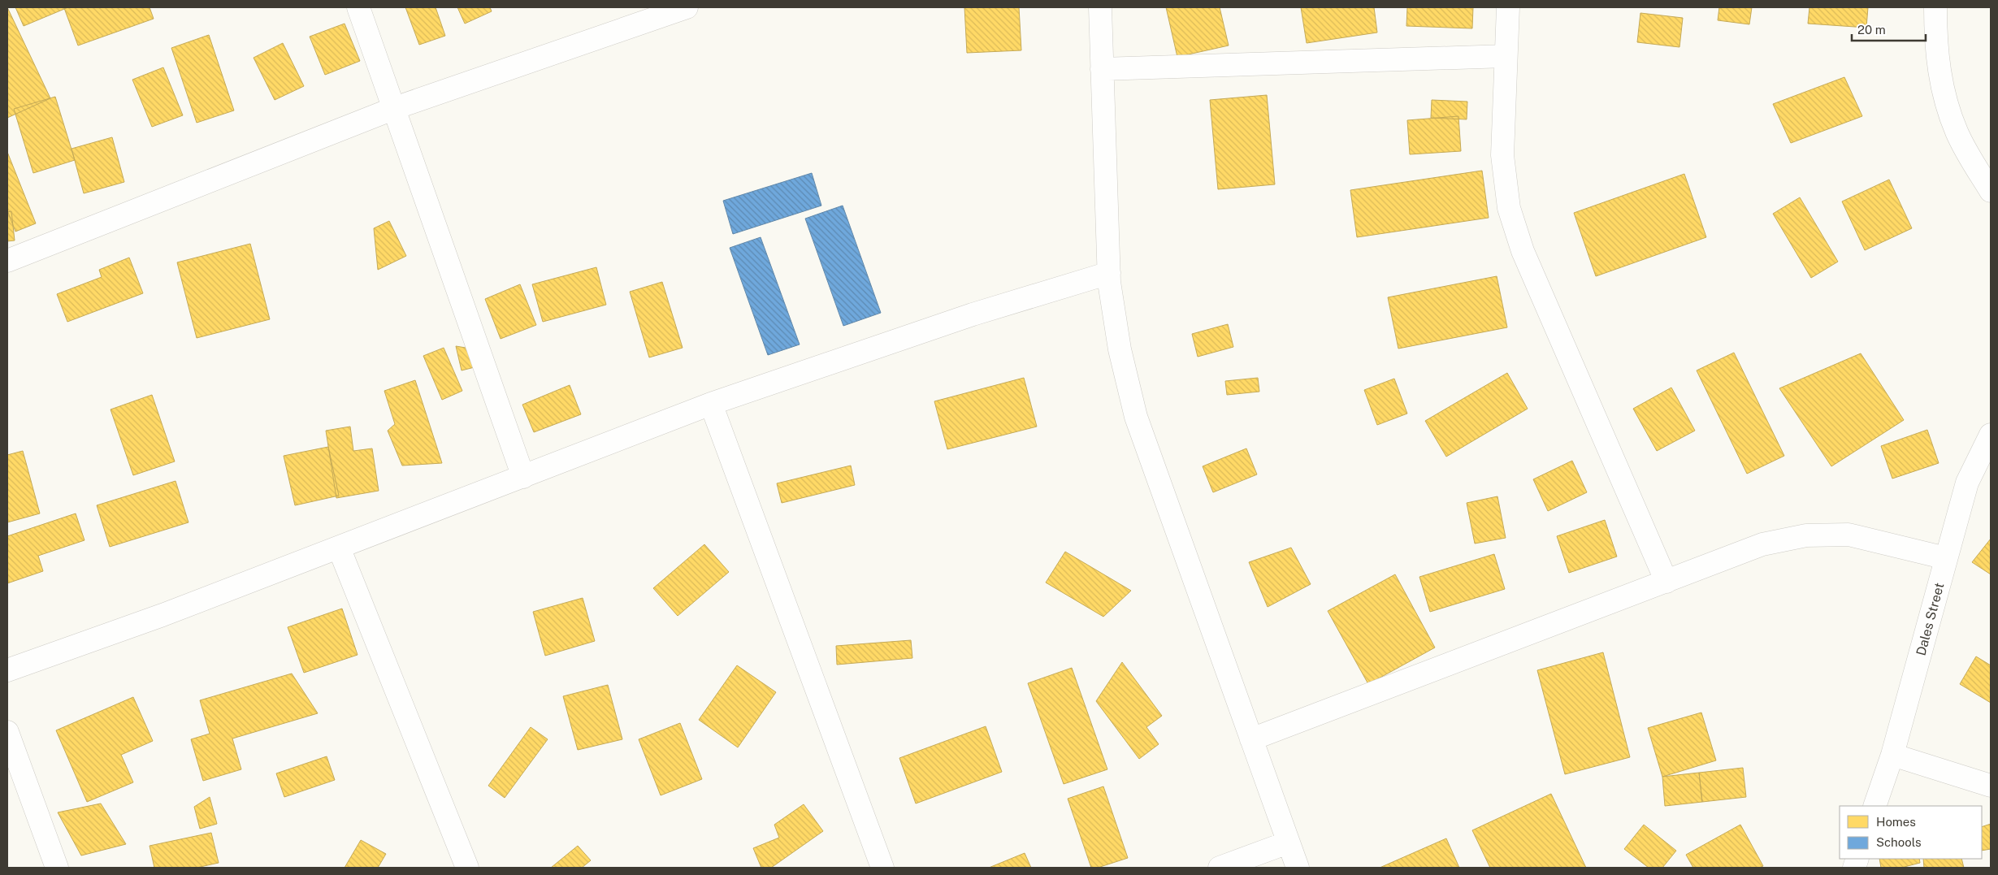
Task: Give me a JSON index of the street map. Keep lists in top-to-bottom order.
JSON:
{
  "streets": {
    "street": ["Dales Street"]
  },
  "legend": ["Homes", "Schools"],
  "scale_bar": "20 m"
}
